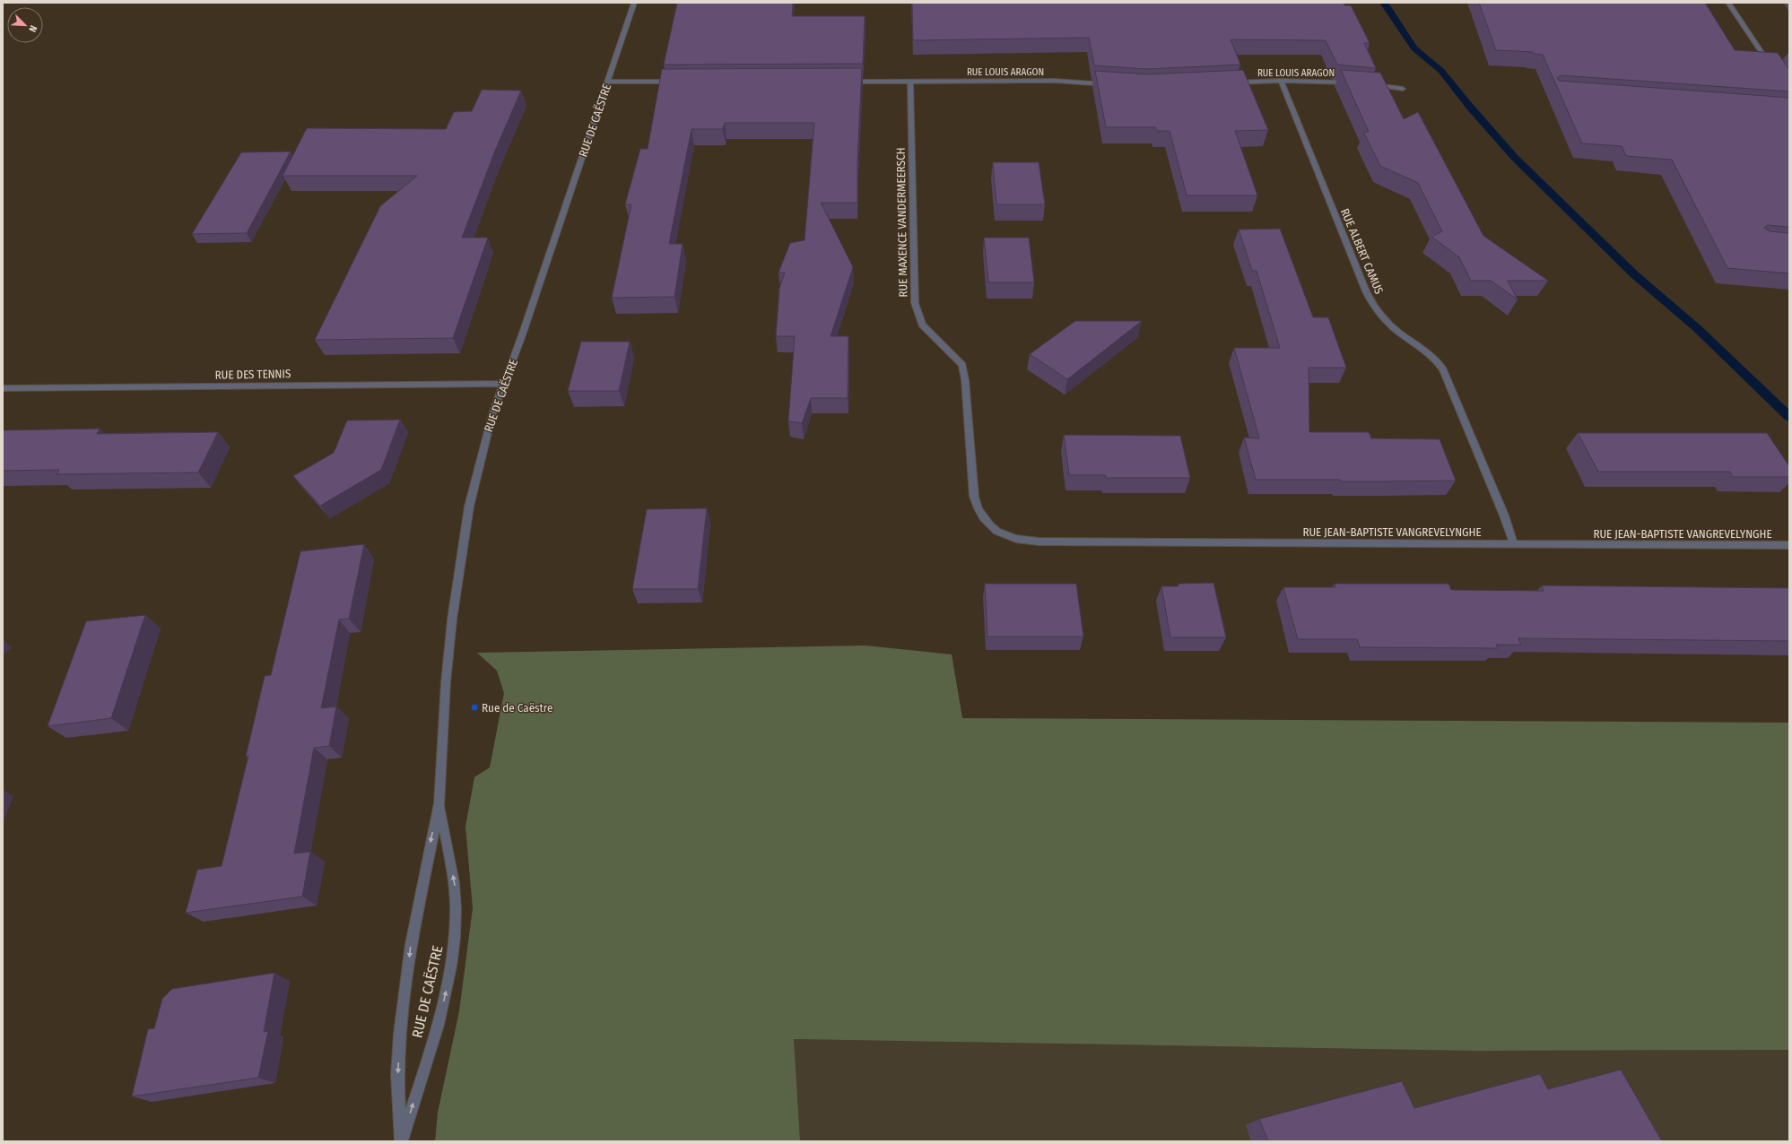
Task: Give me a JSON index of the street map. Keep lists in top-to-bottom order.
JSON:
{
  "streets": {
    "street": [
      "RUE LOUIS ARAGON",
      "RUE DE CAËSTRE",
      "RUE MAXENCE VANDERMEERSCH",
      "RUE ALBERT CAMUS",
      "RUE DES TENNIS",
      "RUE JEAN-BAPTISTE VANGREVELYNGHE"
    ]
  },
  "crossings": [
    ["RUE LOUIS ARAGON", "RUE MAXENCE VANDERMEERSCH"],
    ["RUE LOUIS ARAGON", "RUE ALBERT CAMUS"],
    ["RUE DE CAËSTRE", "RUE DES TENNIS"],
    ["RUE MAXENCE VANDERMEERSCH", "RUE JEAN-BAPTISTE VANGREVELYNGHE"],
    ["RUE ALBERT CAMUS", "RUE JEAN-BAPTISTE VANGREVELYNGHE"]
  ],
  "places": {
    "transit": ["Rue de Caëstre"]
  },
  "north": "bottom right"
}
